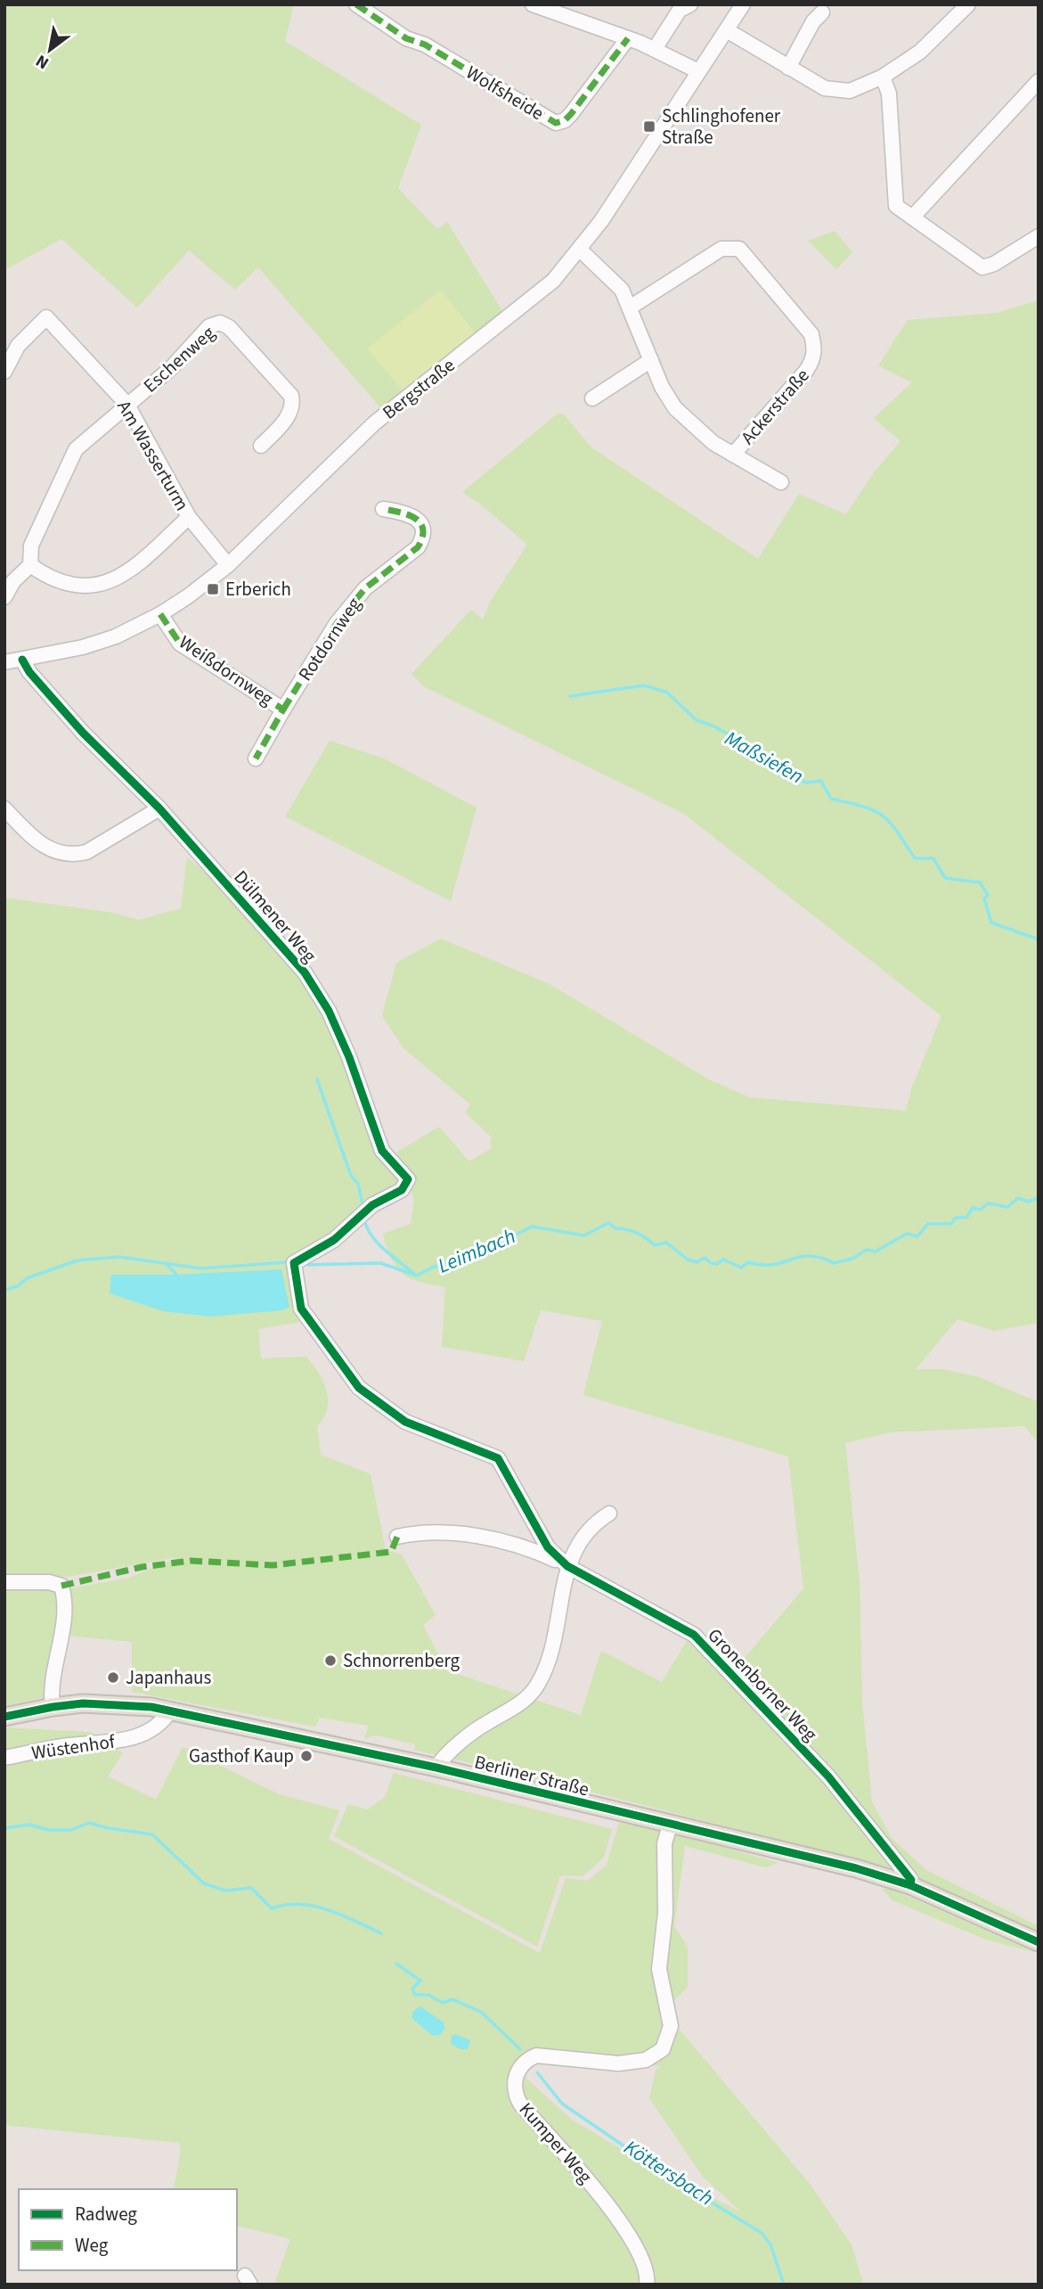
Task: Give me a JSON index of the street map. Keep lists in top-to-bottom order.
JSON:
{
  "streets": {
    "main road": ["Berliner Straße"],
    "street": [
      "Wolfsheide",
      "Eschenweg",
      "Bergstraße",
      "Ackerstraße",
      "Am Wasserturm",
      "Rotdornweg",
      "Weißdornweg",
      "Dülmener Weg",
      "Gronenborner Weg",
      "Wüstenhof",
      "Kumper Weg"
    ]
  },
  "crossings": [
    ["Eschenweg", "Am Wasserturm"],
    ["Bergstraße", "Am Wasserturm"],
    ["Bergstraße", "Weißdornweg"],
    ["Bergstraße", "Dülmener Weg"],
    ["Rotdornweg", "Weißdornweg"],
    ["Dülmener Weg", "Gronenborner Weg"],
    ["Gronenborner Weg", "Berliner Straße"],
    ["Wüstenhof", "Berliner Straße"],
    ["Berliner Straße", "Kumper Weg"]
  ],
  "water": ["Maßsiefen", "Leimbach", "Köttersbach"],
  "places": {
    "transit": ["Schlinghofener Straße", "Erberich"],
    "other": ["Schnorrenberg", "Japanhaus", "Gasthof Kaup"]
  },
  "legend": ["Radweg", "Weg"],
  "north": "bottom left"
}
